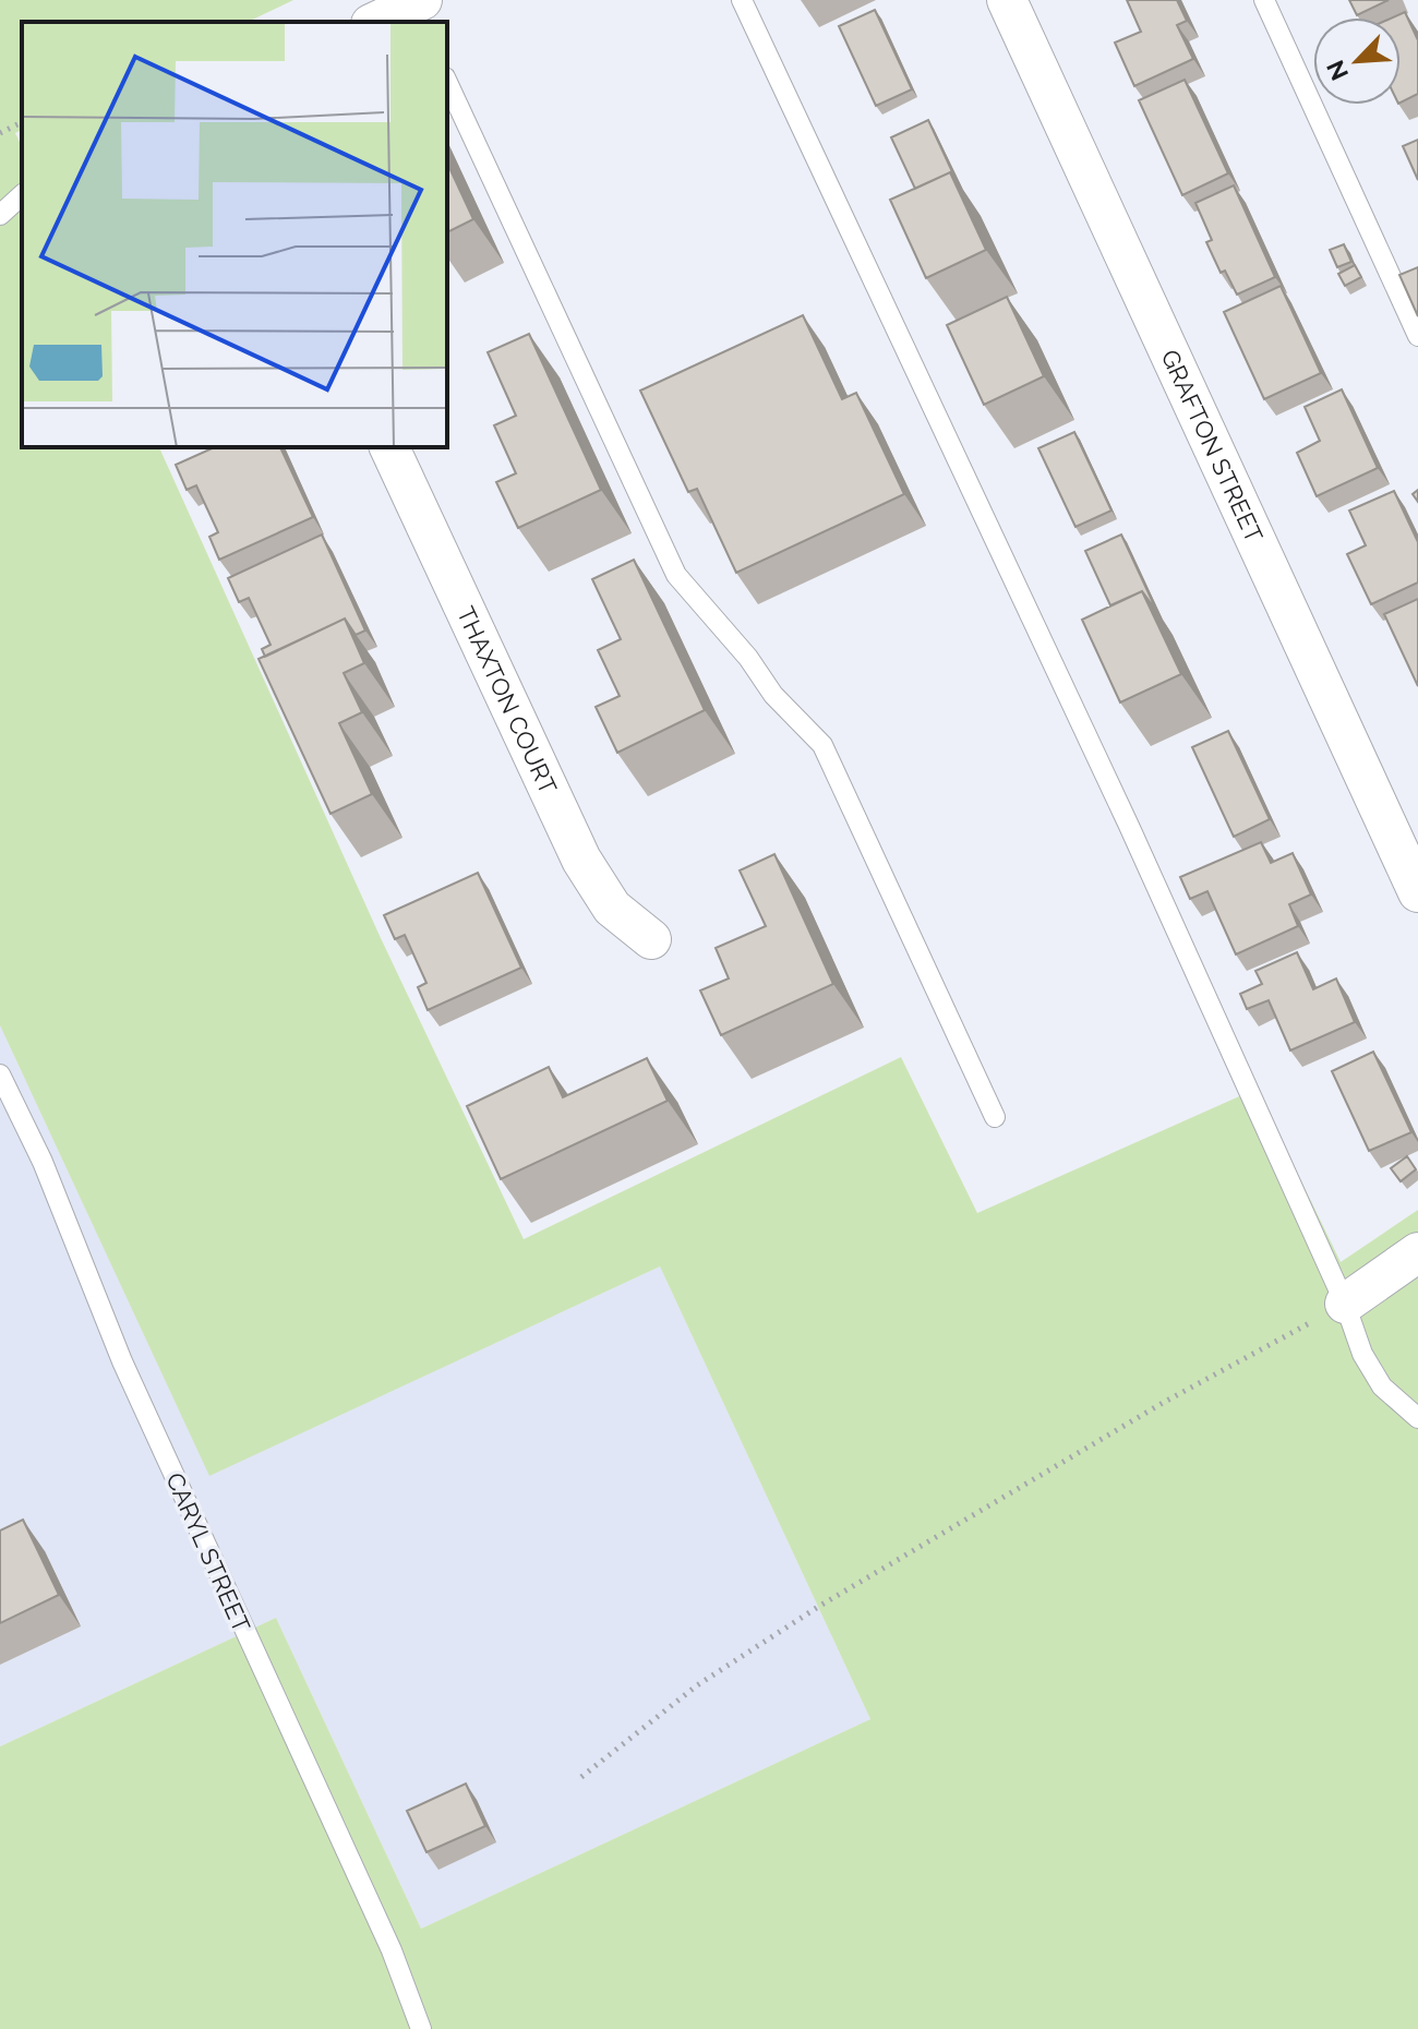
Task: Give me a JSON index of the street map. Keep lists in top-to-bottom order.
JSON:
{
  "streets": {
    "street": ["GRAFTON STREET", "THAXTON COURT"],
    "lane": ["CARYL STREET"]
  },
  "north": "bottom left"
}
